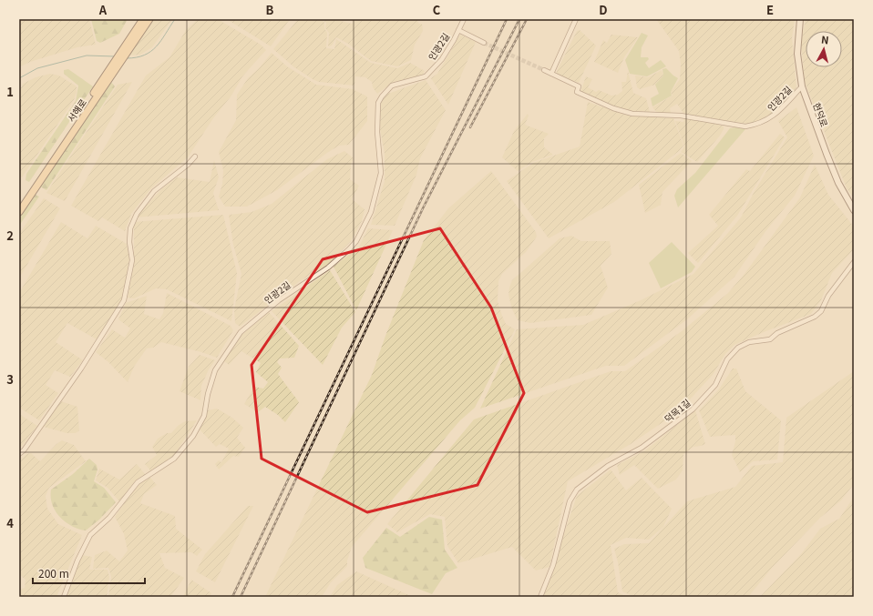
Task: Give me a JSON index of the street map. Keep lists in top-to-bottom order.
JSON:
{
  "streets": {
    "main road": ["서해로", "현덕로"],
    "street": ["인광2길", "덕목1길"]
  },
  "crossings": [
    ["인광2길", "현덕로"]
  ],
  "scale_bar": "200 m",
  "north": "top",
  "grid": {
    "columns": [
      "A",
      "B",
      "C",
      "D",
      "E"
    ],
    "rows": [
      "1",
      "2",
      "3",
      "4"
    ]
  }
}
